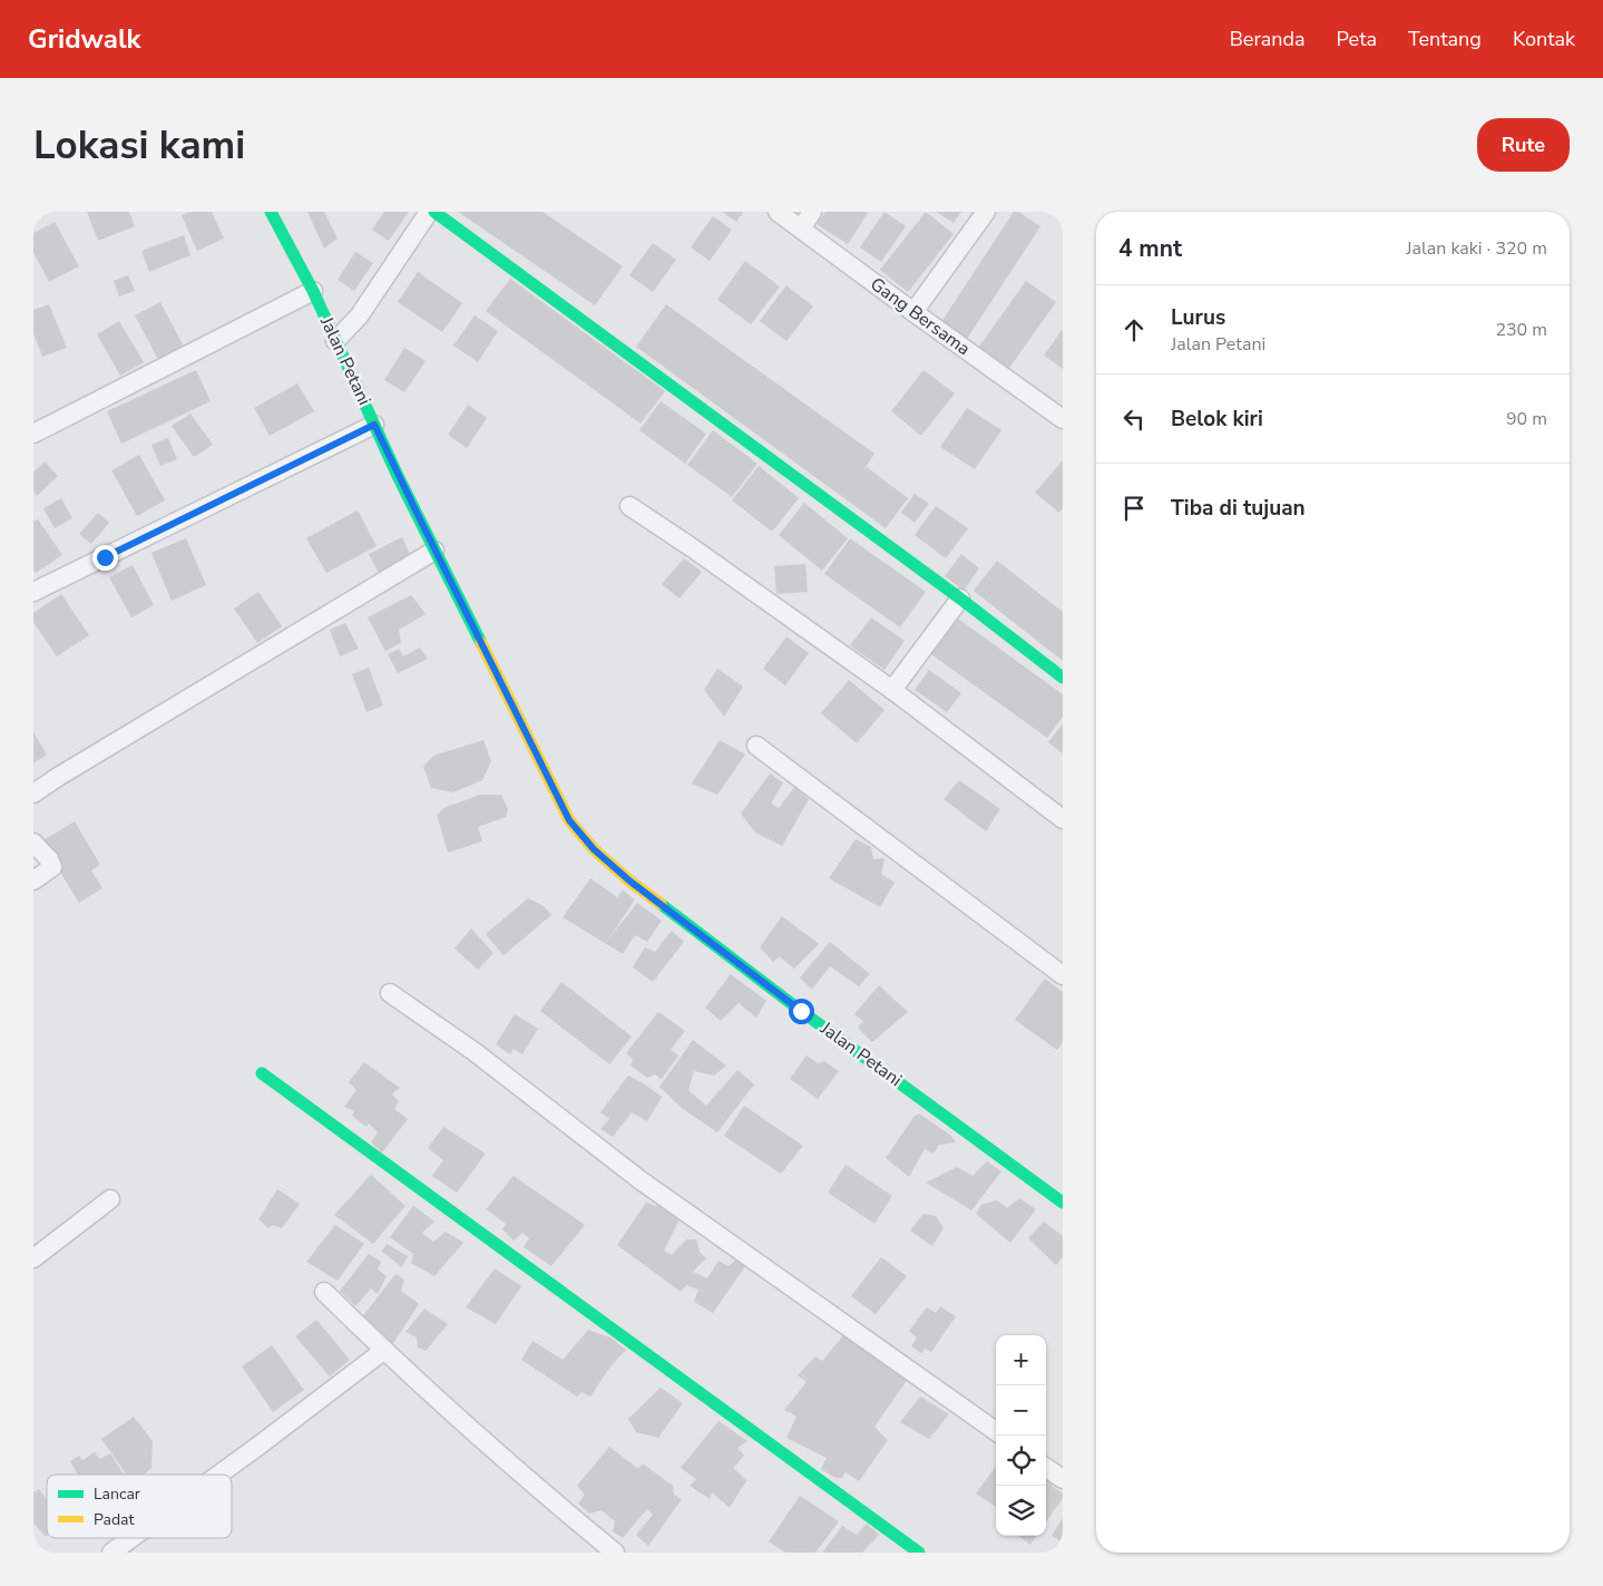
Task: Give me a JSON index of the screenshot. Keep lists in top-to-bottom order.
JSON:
{
  "streets": {
    "street": ["Gang Bersama", "Jalan Petani"]
  },
  "legend": ["Lancar", "Padat"],
  "page": {
    "header": "Gridwalk",
    "nav": [
      "Beranda",
      "Peta",
      "Tentang",
      "Kontak"
    ],
    "buttons": "Rute",
    "title": "Lokasi kami",
    "heading": ["4 mnt", "Jalan kaki · 320 m"],
    "list": [
      ["Lurus", "Jalan Petani", "230 m"],
      ["Belok kiri", "90 m"],
      "Tiba di tujuan"
    ],
    "map_buttons": ["+", "−"]
  }
}
